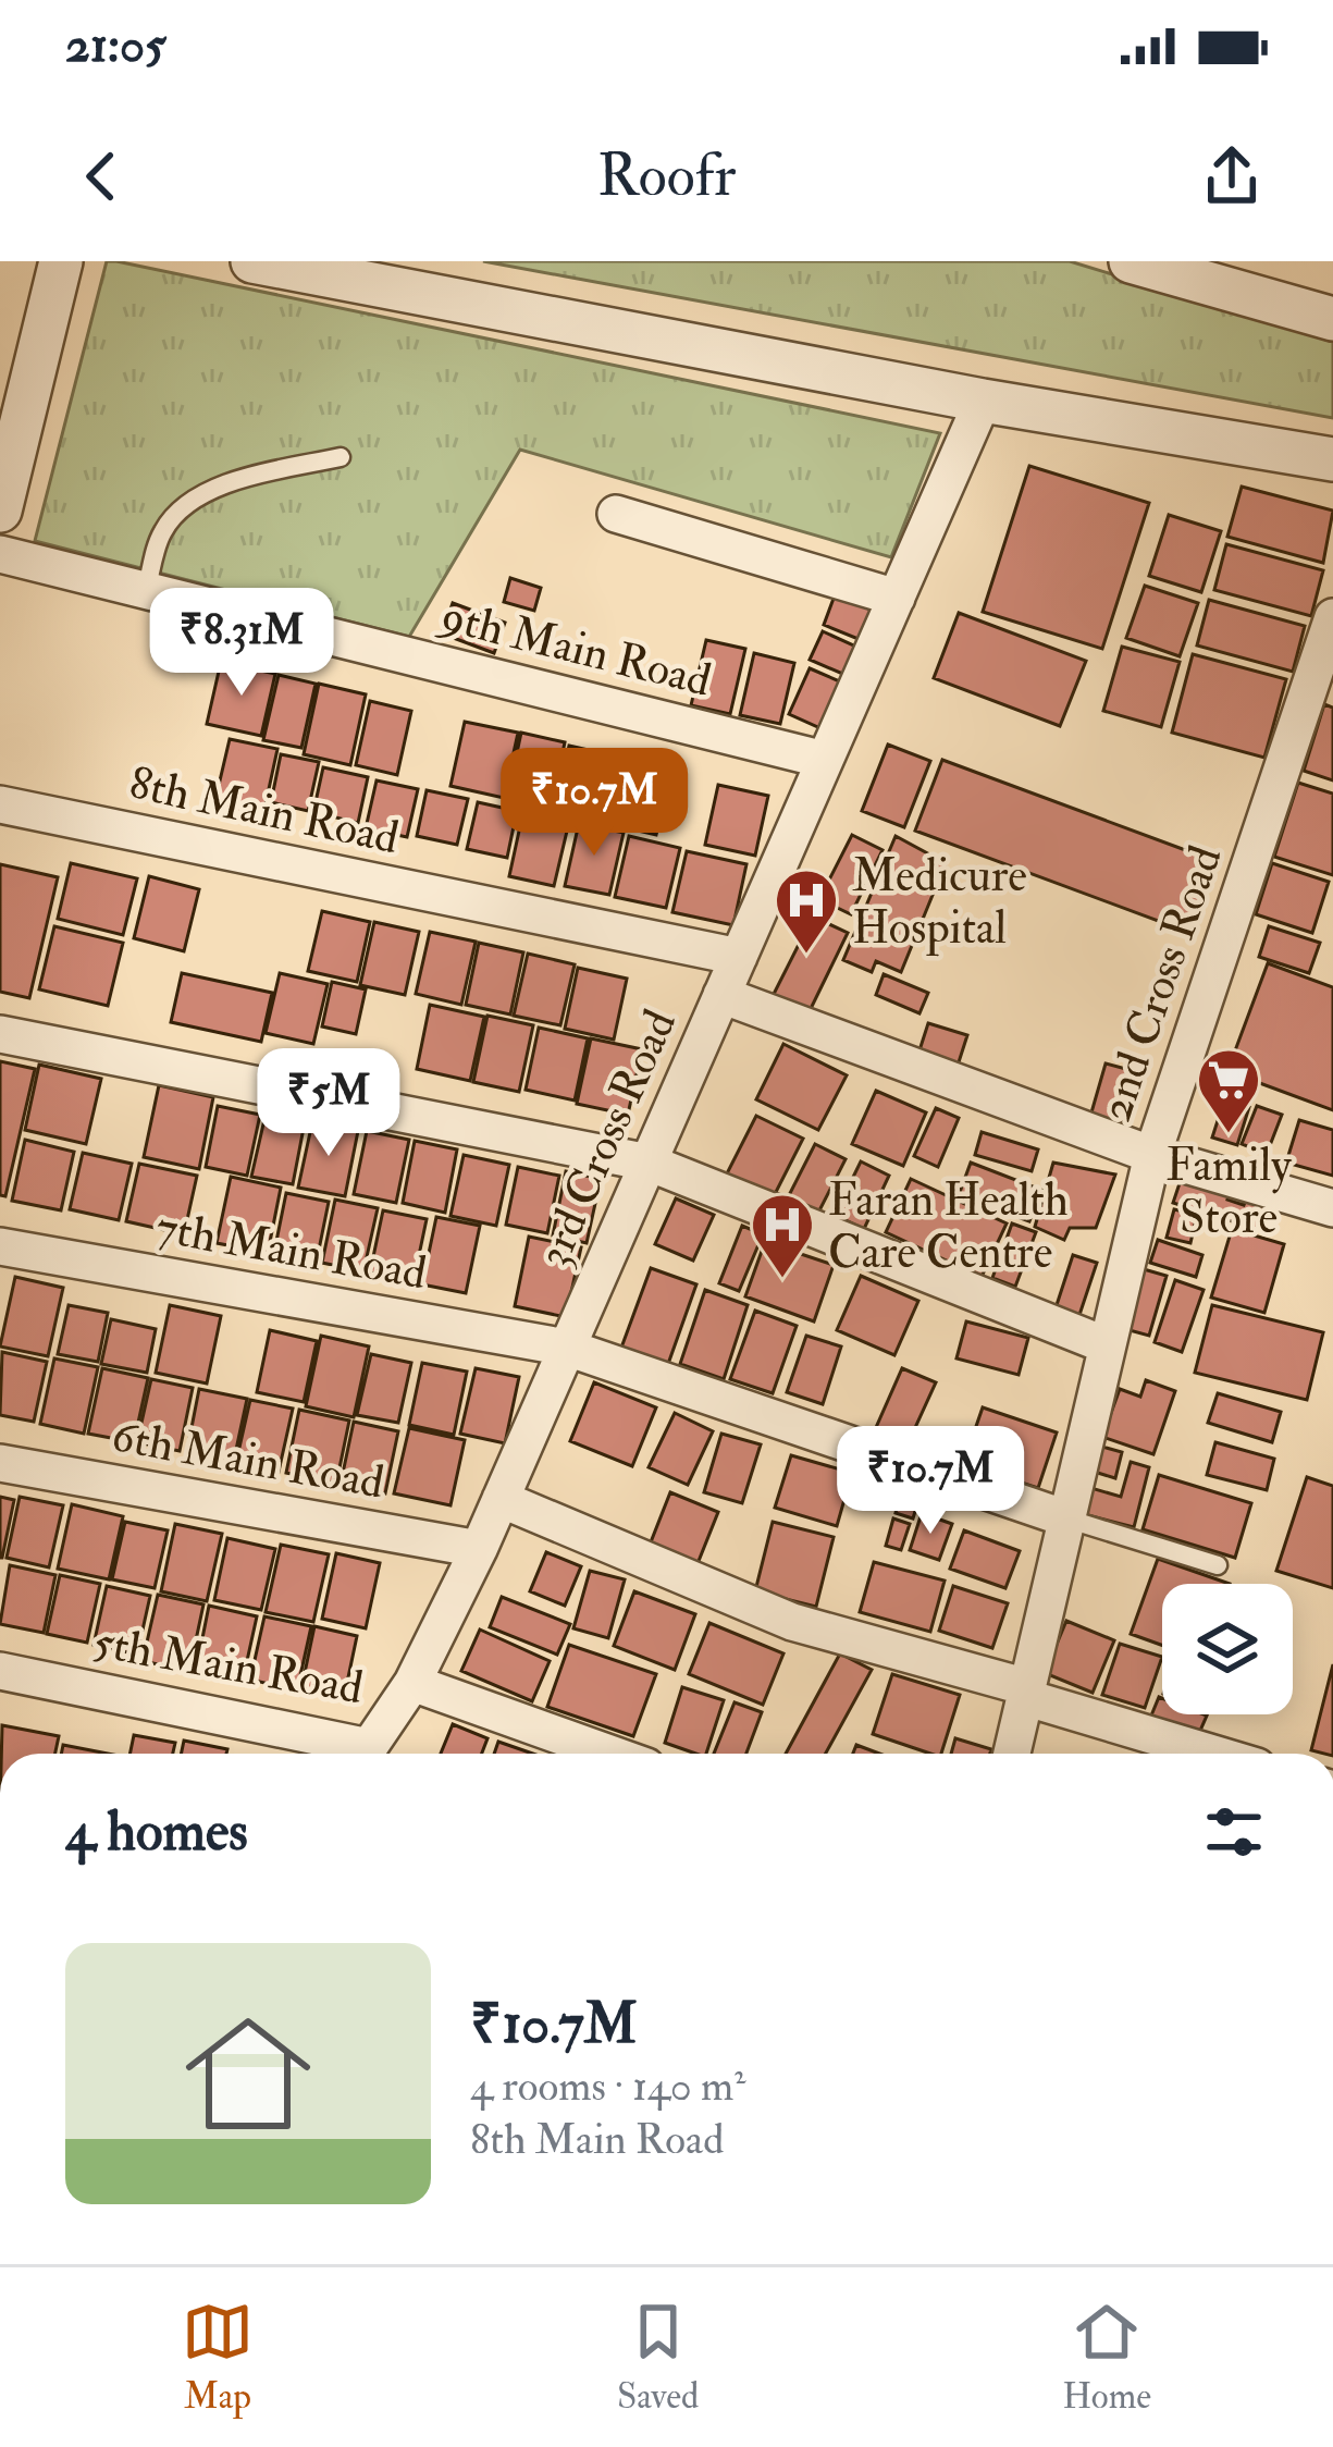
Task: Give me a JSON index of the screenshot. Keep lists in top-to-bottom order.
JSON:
{
  "streets": {
    "street": [
      "9th Main Road",
      "8th Main Road",
      "2nd Cross Road",
      "3rd Cross Road",
      "7th Main Road",
      "6th Main Road",
      "5th Main Road"
    ]
  },
  "crossings": [
    ["9th Main Road", "3rd Cross Road"],
    ["8th Main Road", "3rd Cross Road"],
    ["2nd Cross Road", "7th Main Road"],
    ["3rd Cross Road", "7th Main Road"],
    ["3rd Cross Road", "6th Main Road"],
    ["3rd Cross Road", "5th Main Road"]
  ],
  "places": {
    "hospital": ["Medicure Hospital", "Faran Health Care Centre"],
    "supermarket": ["Family Store"]
  },
  "page": {
    "status": "21:05",
    "header": "Roofr",
    "price": [
      "₹8.31M",
      "₹10.7M",
      "₹5M",
      "₹10.7M"
    ],
    "heading": "4 homes",
    "list": [
      {
        "name": "₹10.7M",
        "note": "4 rooms · 140 m² · 8th Main Road"
      }
    ],
    "tabs": ["Map", "Saved", "Home"]
  }
}
